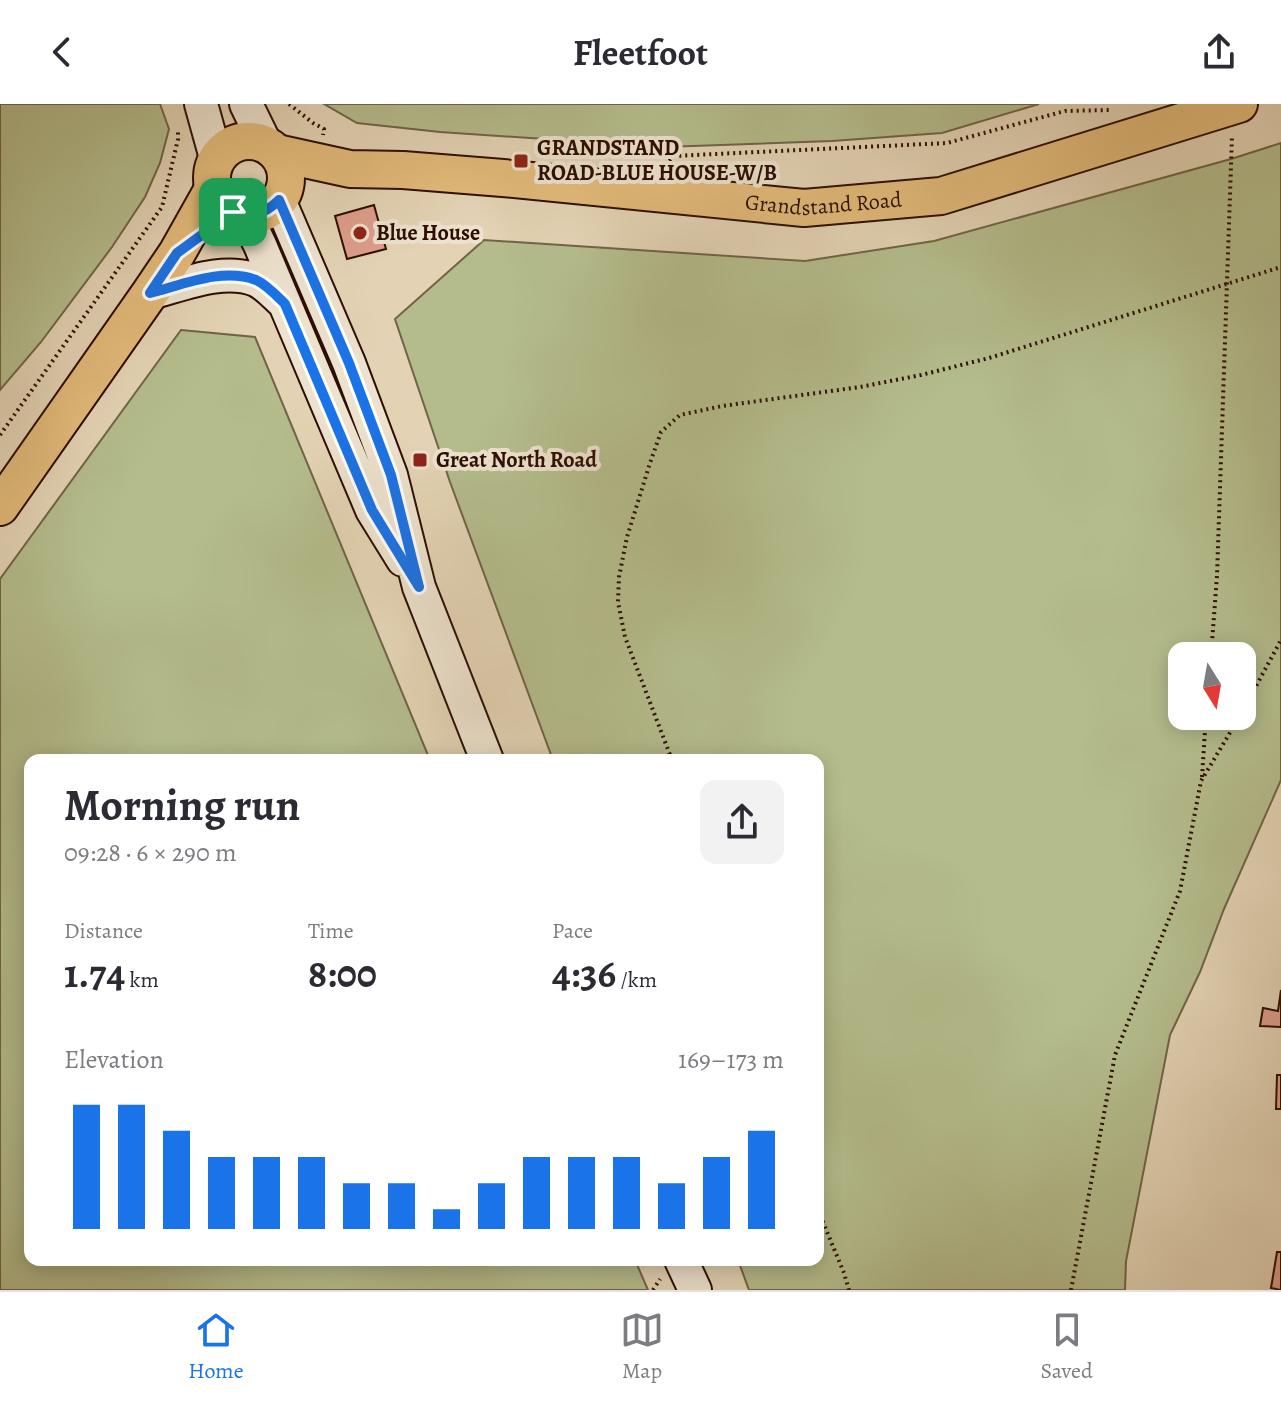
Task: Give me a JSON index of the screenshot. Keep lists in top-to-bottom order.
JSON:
{
  "streets": {
    "main road": ["Grandstand Road"]
  },
  "places": {
    "transit": ["GRANDSTAND ROAD-BLUE HOUSE-W/B", "Great North Road"],
    "other": ["Blue House"]
  },
  "north": "bottom",
  "page": {
    "header": "Fleetfoot",
    "heading": ["Morning run", "09:28 · 6 × 290 m"],
    "stats": [
      ["Distance", "1.74 km"],
      ["Time", "8:00"],
      ["Pace", "4:36 /km"]
    ],
    "chart": ["Elevation", "169–173 m"],
    "tabs": ["Home", "Map", "Saved"]
  }
}
